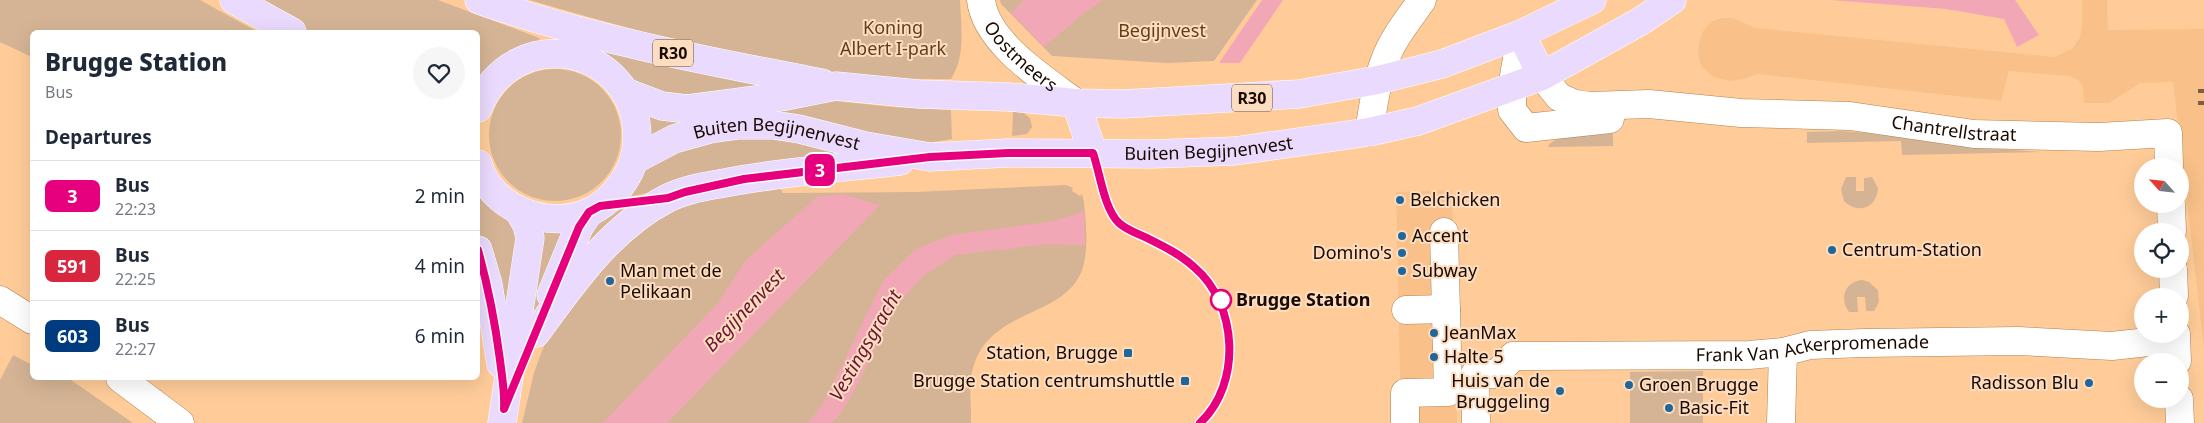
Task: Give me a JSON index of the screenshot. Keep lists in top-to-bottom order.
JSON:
{
  "streets": {
    "main road": ["R30", "Buiten Begijnenvest"],
    "street": ["Oostmeers", "Chantrellstraat", "Frank Van Ackerpromenade"]
  },
  "crossings": [
    ["R30", "Buiten Begijnenvest"],
    ["Oostmeers", "Buiten Begijnenvest"],
    ["Chantrellstraat", "Buiten Begijnenvest"]
  ],
  "water": ["Begijnenvest", "Vestingsgracht"],
  "parks": ["Koning Albert I-park", "Begijnvest"],
  "places": {
    "other": [
      "Belchicken",
      "Accent",
      "Centrum-Station",
      "Domino's",
      "Subway",
      "Man met de Pelikaan",
      "Brugge Station",
      "JeanMax",
      "Halte 5",
      "Radisson Blu",
      "Groen Brugge",
      "Huis van de Bruggeling",
      "Basic-Fit"
    ],
    "transit": ["Station, Brugge", "Brugge Station centrumshuttle"]
  },
  "lines": ["bus line 3"],
  "north": "top left",
  "page": {
    "on_map": "3",
    "heading": [
      ["Brugge Station", "Bus"],
      "Departures"
    ],
    "map_buttons": ["+", "−"],
    "list": [
      {
        "mark": "3",
        "name": "Bus",
        "note": "22:23",
        "value": "2 min"
      },
      {
        "mark": "591",
        "name": "Bus",
        "note": "22:25",
        "value": "4 min"
      },
      {
        "mark": "603",
        "name": "Bus",
        "note": "22:27",
        "value": "6 min"
      }
    ]
  }
}
